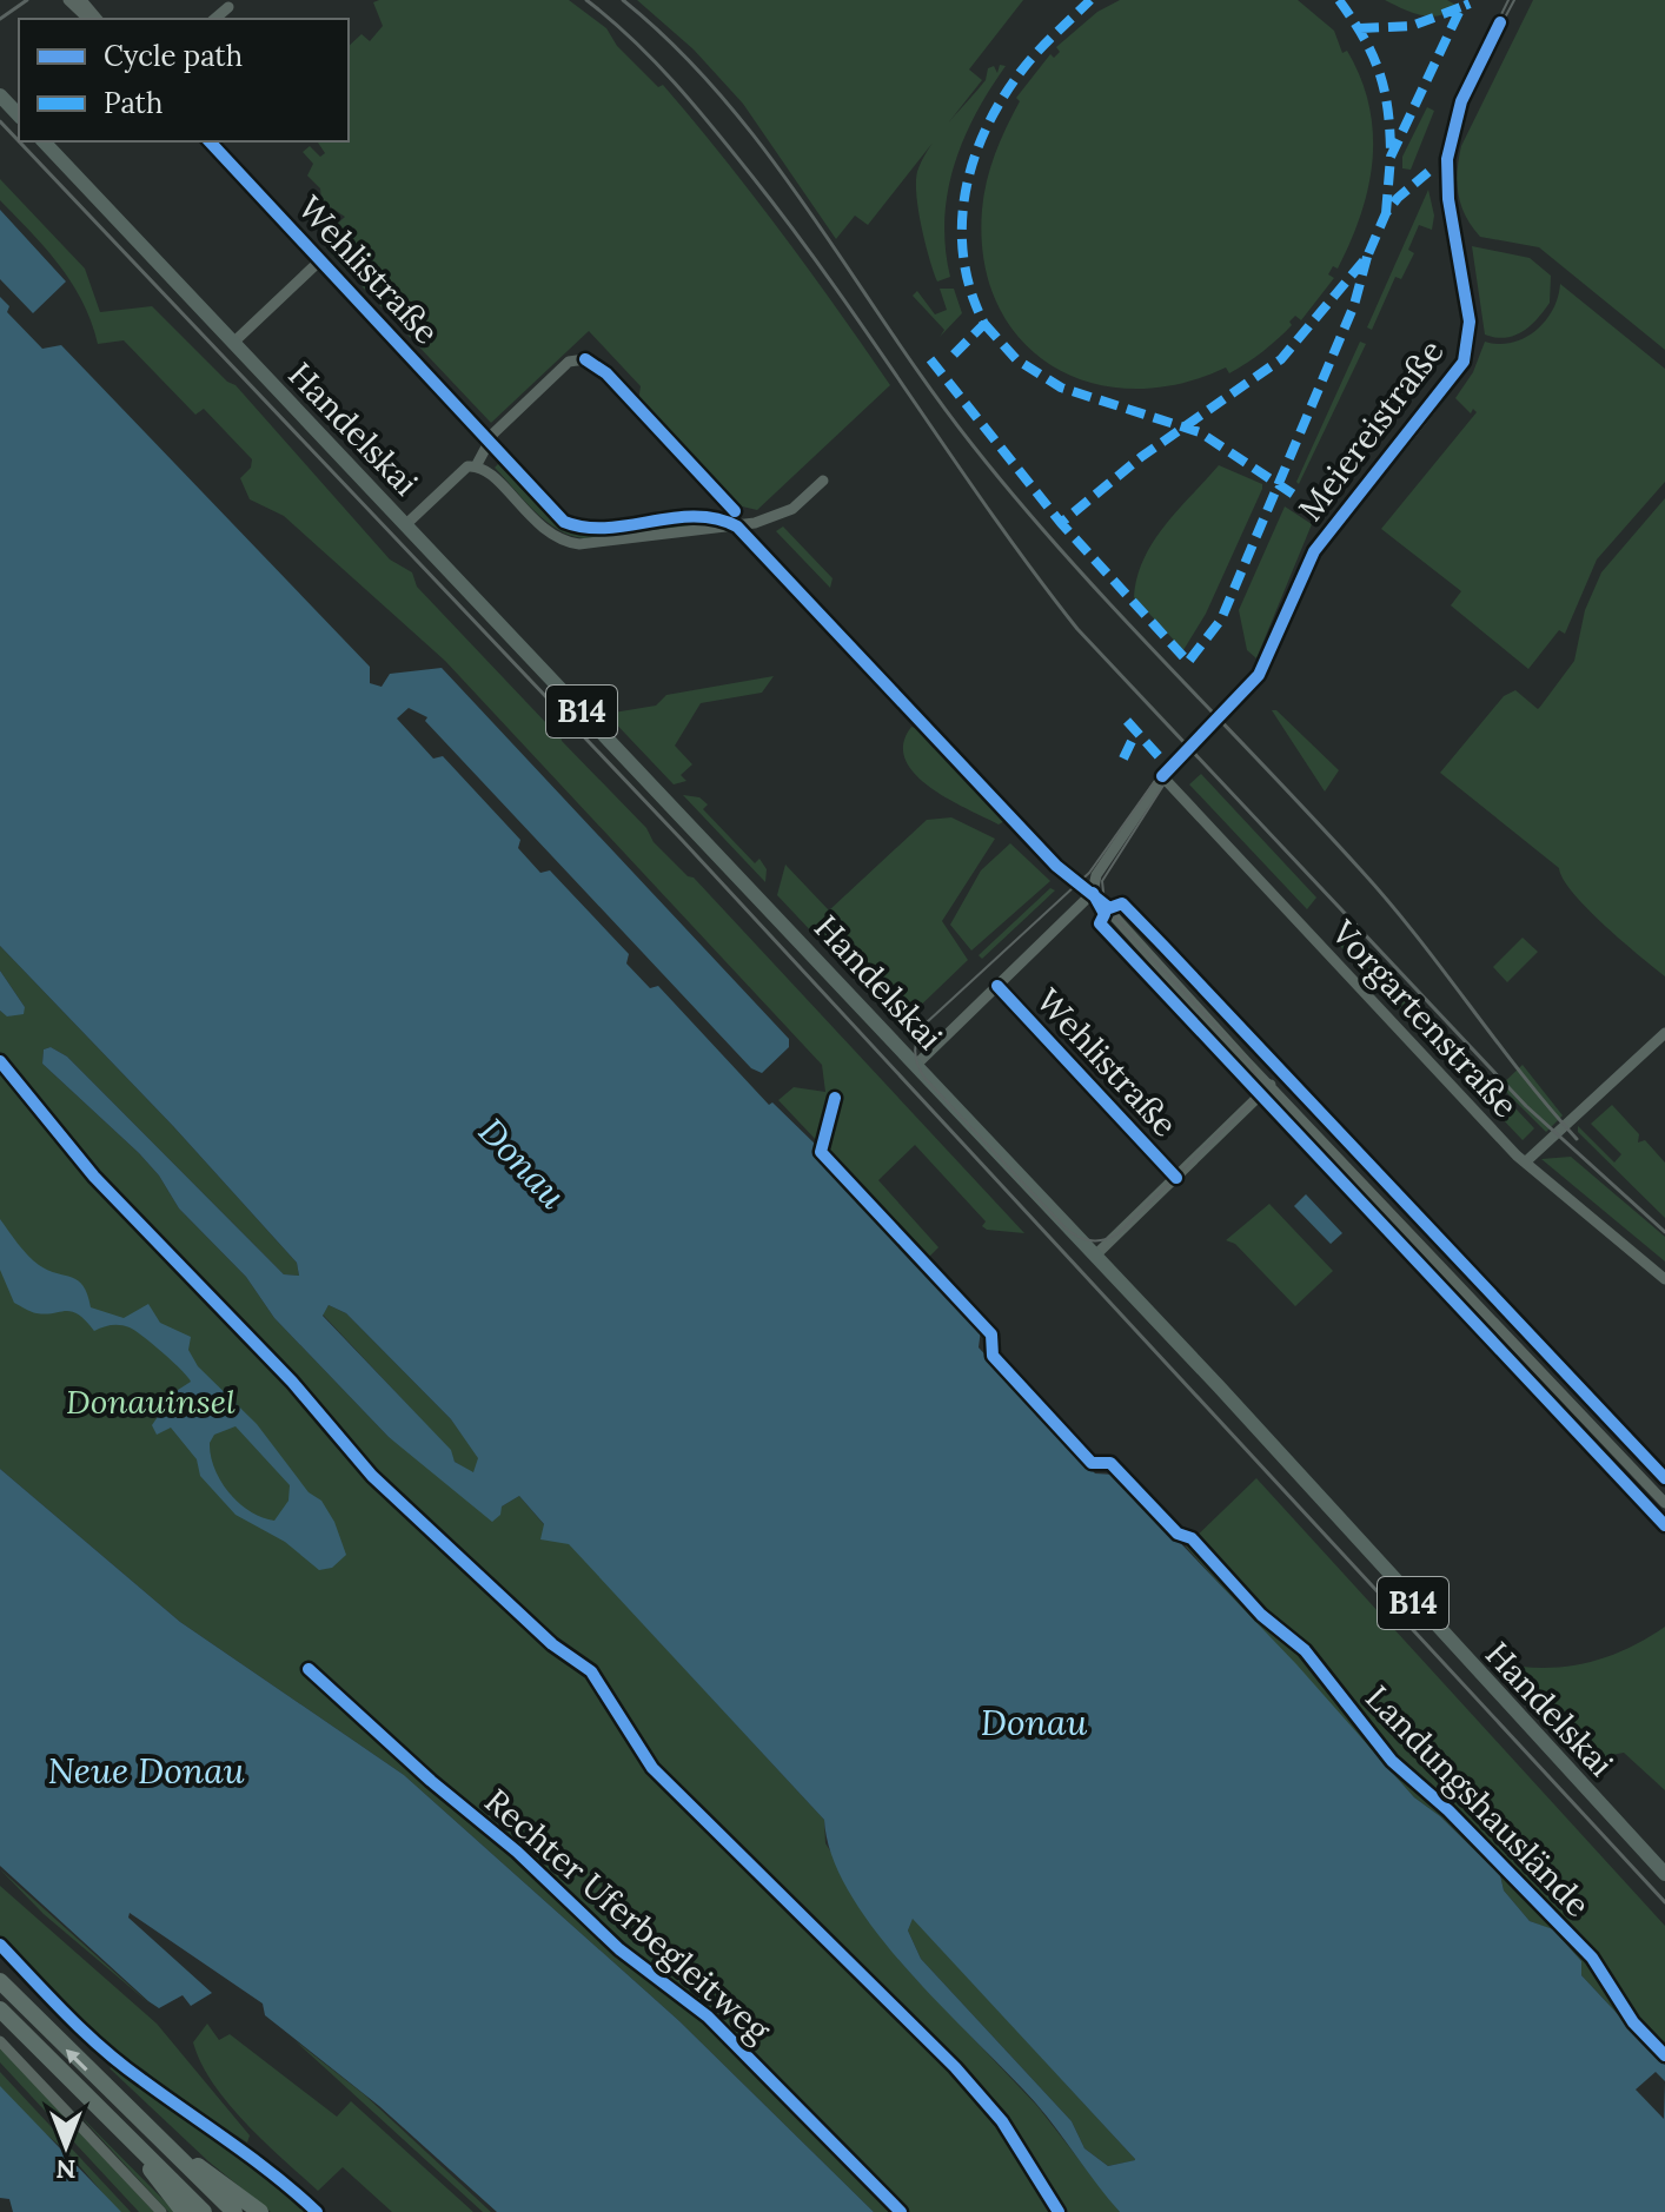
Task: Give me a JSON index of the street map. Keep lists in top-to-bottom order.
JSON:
{
  "streets": {
    "main road": ["Handelskai", "B14"],
    "street": ["Wehlistraße", "Meiereistraße", "Vorgartenstraße"],
    "cycle path": ["Landungshauslände", "Rechter Uferbegleitweg"]
  },
  "crossings": [
    ["Meiereistraße", "Vorgartenstraße"]
  ],
  "water": ["Donau", "Neue Donau"],
  "parks": ["Donauinsel"],
  "legend": ["Cycle path", "Path"],
  "north": "bottom"
}
